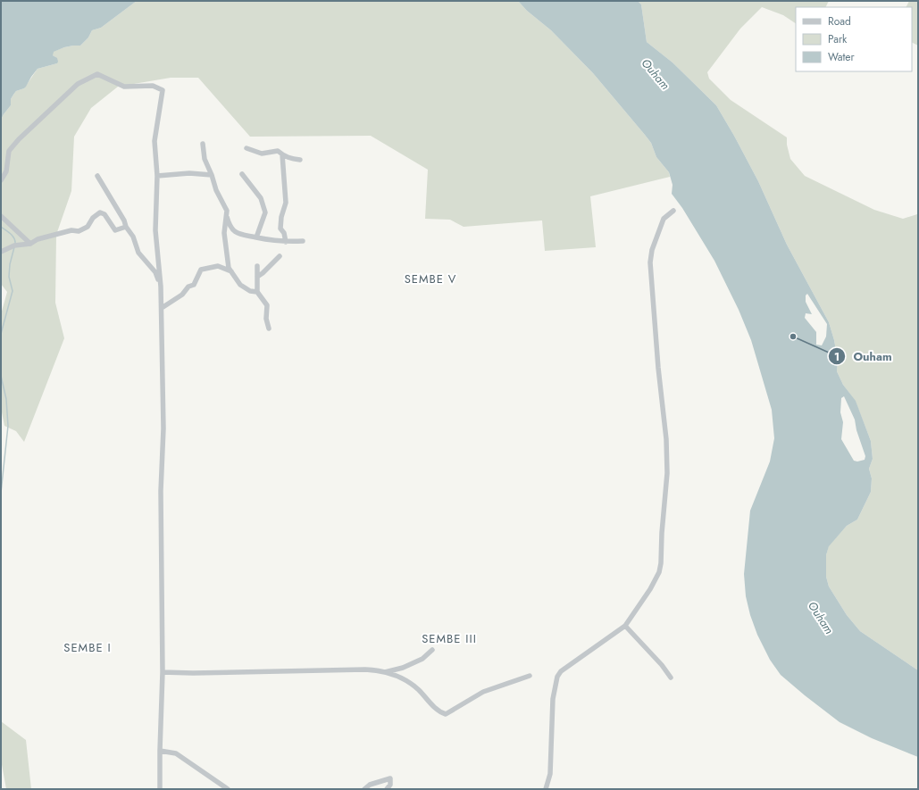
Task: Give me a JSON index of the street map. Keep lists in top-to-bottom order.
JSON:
{
  "districts": ["SEMBE V", "SEMBE III", "SEMBE I"],
  "water": ["Ouham"],
  "places": ["Ouham"],
  "legend": ["Road", "Park", "Water"]
}
